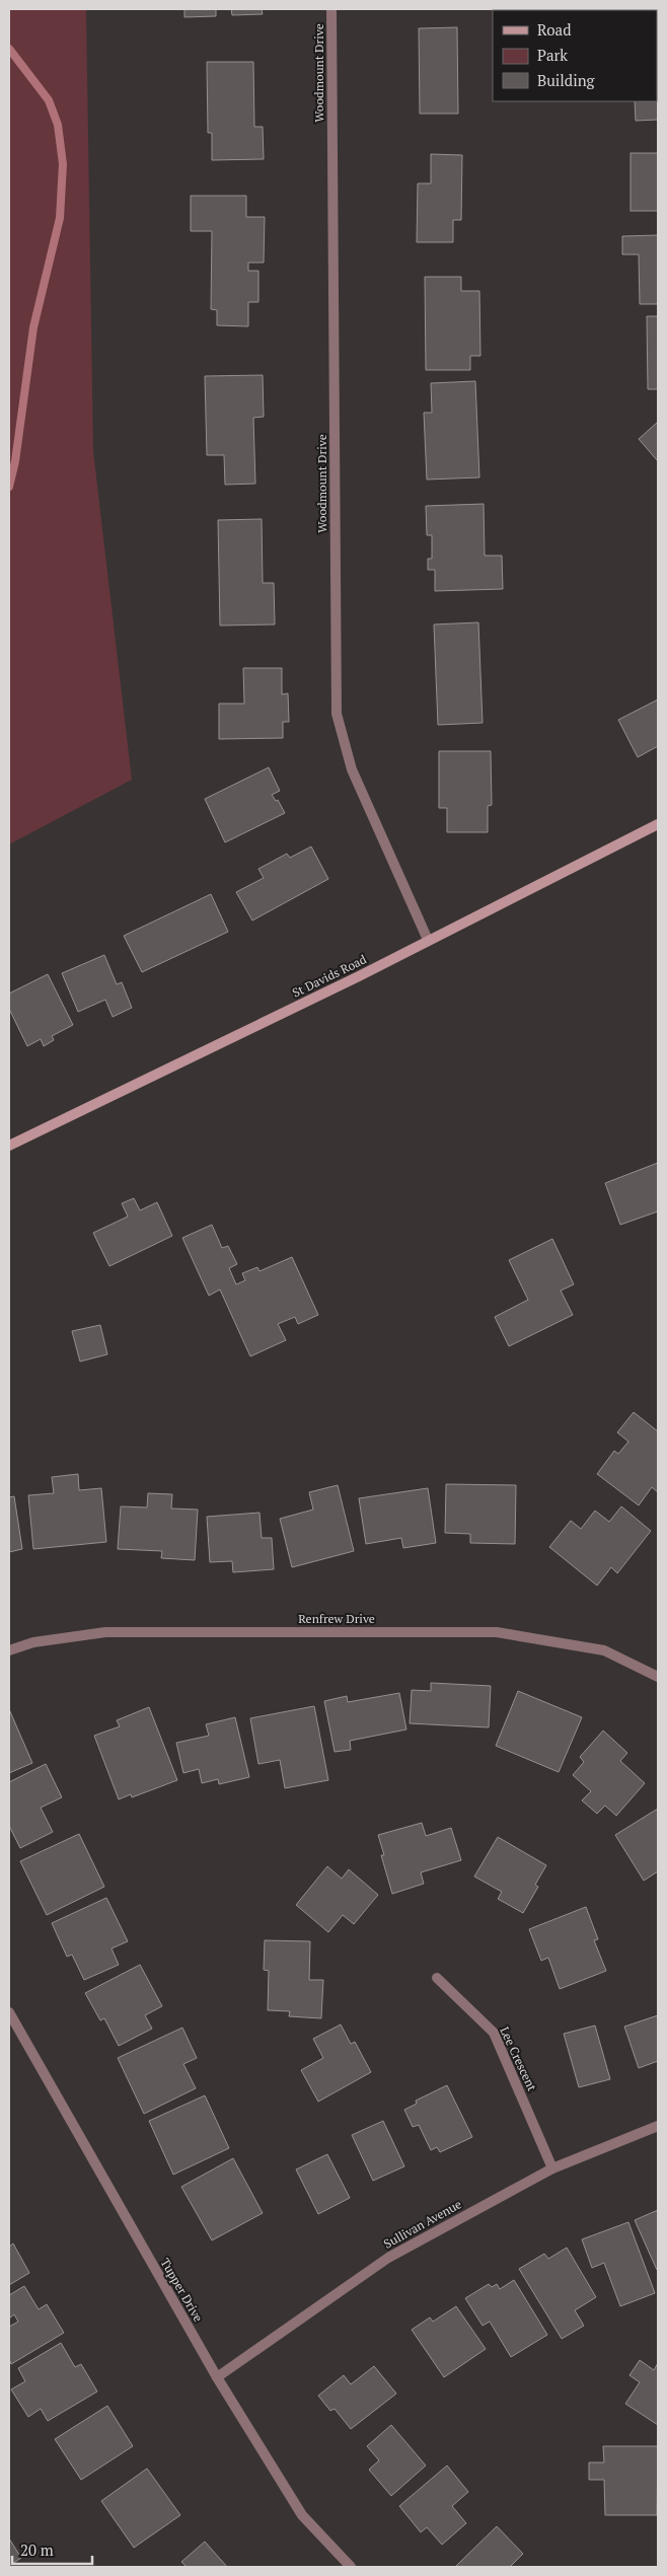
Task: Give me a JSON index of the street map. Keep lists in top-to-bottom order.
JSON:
{
  "streets": {
    "main road": ["St Davids Road"],
    "street": [
      "Woodmount Drive",
      "Renfrew Drive",
      "Lee Crescent",
      "Sullivan Avenue",
      "Tupper Drive"
    ]
  },
  "crossings": [
    ["Woodmount Drive", "St Davids Road"],
    ["Lee Crescent", "Sullivan Avenue"],
    ["Sullivan Avenue", "Tupper Drive"]
  ],
  "legend": ["Road", "Park", "Building"],
  "scale_bar": "20 m"
}
